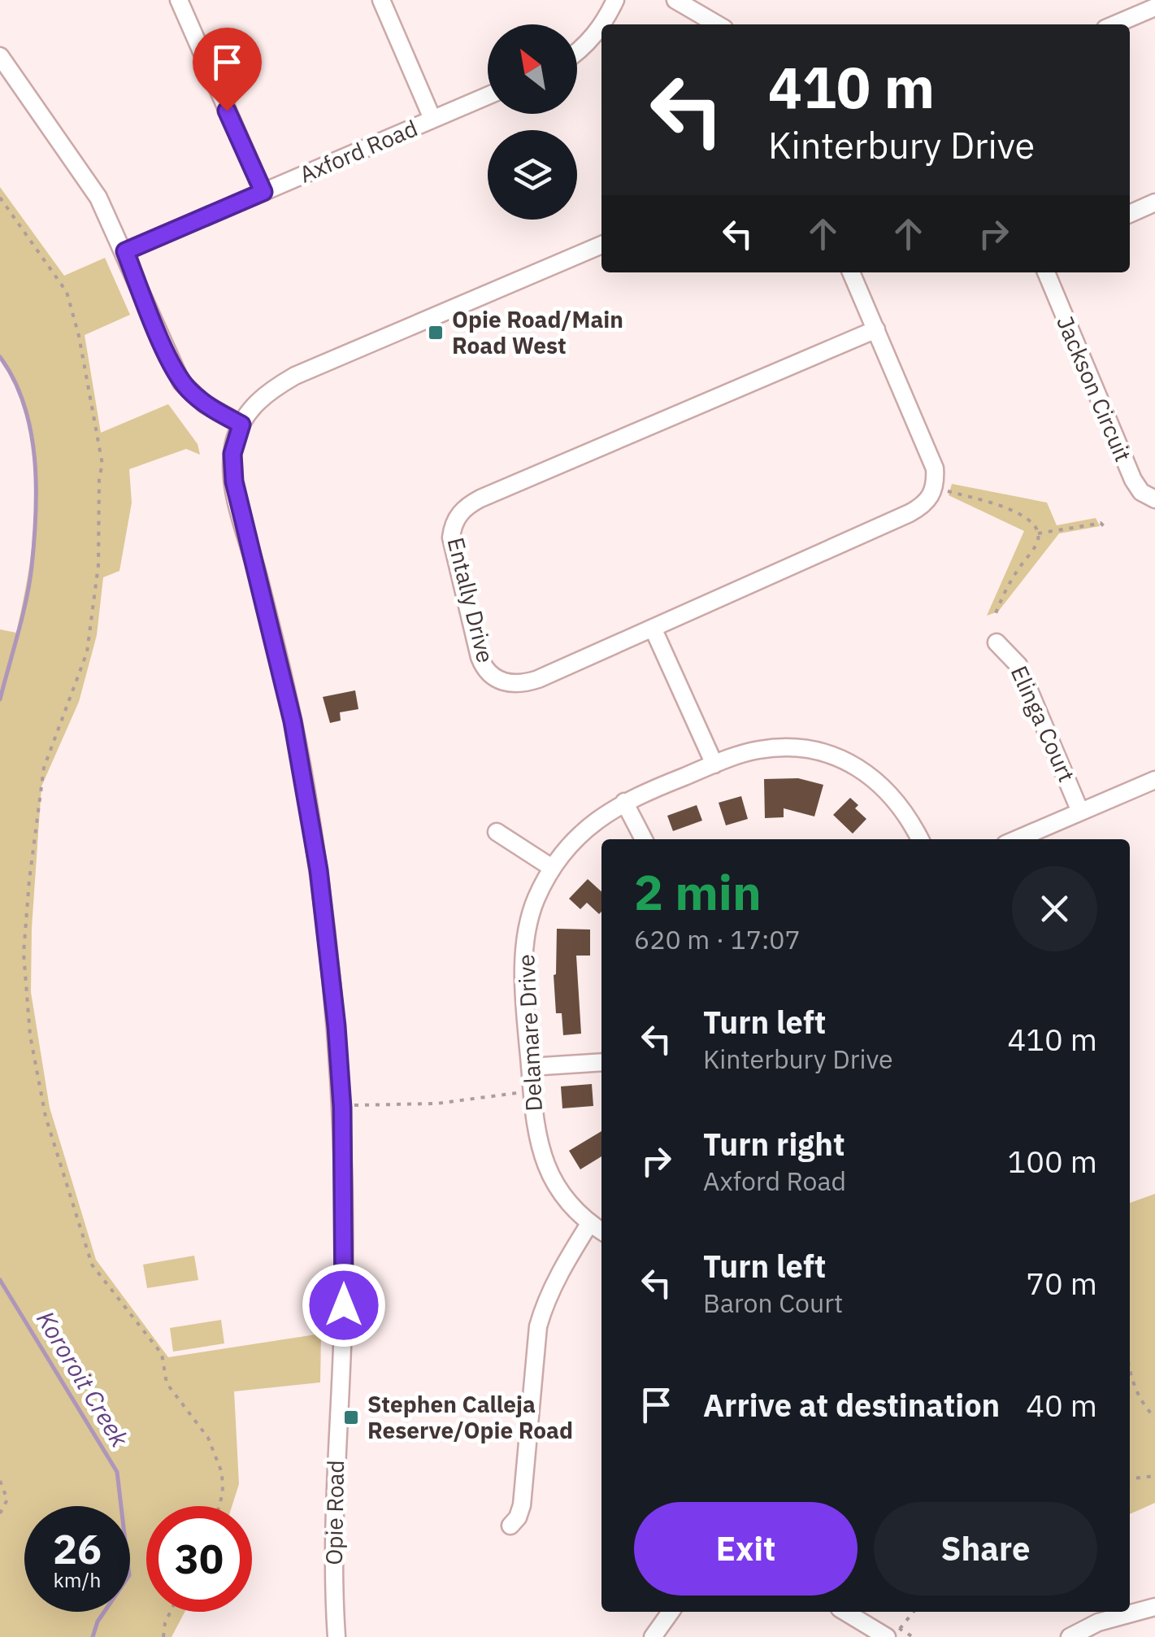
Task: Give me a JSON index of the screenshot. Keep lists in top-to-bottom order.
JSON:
{
  "streets": {
    "street": [
      "Axford Road",
      "Jackson Circuit",
      "Entally Drive",
      "Elinga Court",
      "Delamare Drive",
      "Opie Road"
    ]
  },
  "water": ["Kororoit Creek"],
  "places": {
    "transit": ["Opie Road/Main Road West", "Stephen Calleja Reserve/Opie Road"]
  },
  "north": "top left",
  "page": {
    "turn": ["410 m", "Kinterbury Drive"],
    "heading": ["2 min", "620 m · 17:07"],
    "list": [
      {
        "name": "Turn left",
        "note": "Kinterbury Drive",
        "value": "410 m"
      },
      {
        "name": "Turn right",
        "note": "Axford Road",
        "value": "100 m"
      },
      {
        "name": "Turn left",
        "note": "Baron Court",
        "value": "70 m"
      },
      {
        "name": "Arrive at destination",
        "value": "40 m"
      }
    ],
    "buttons": ["Exit", "Share"],
    "speed": "26 km/h",
    "limit": "30"
  }
}
